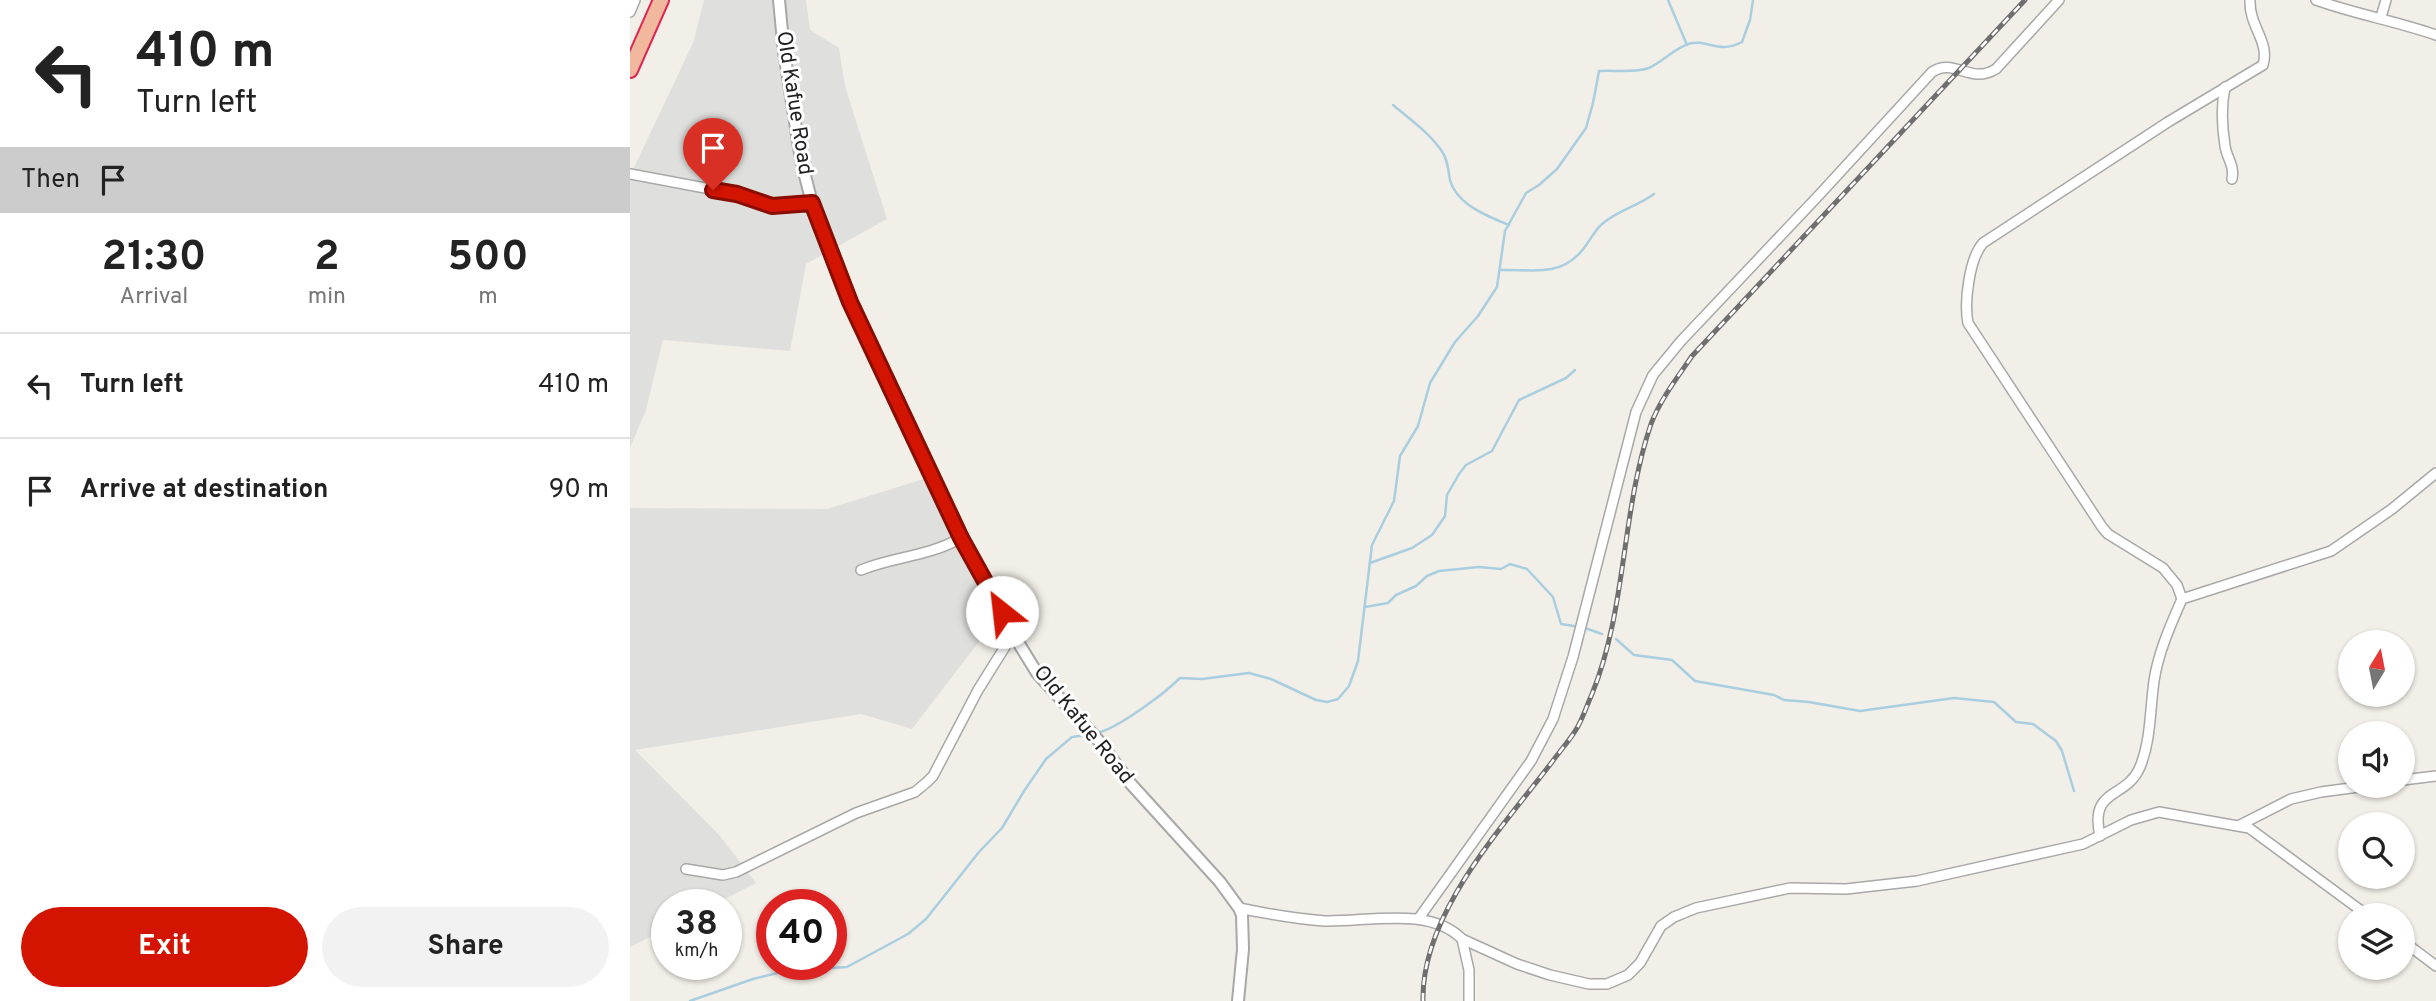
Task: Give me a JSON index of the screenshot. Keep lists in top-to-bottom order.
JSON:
{
  "streets": {
    "street": ["Old Kafue Road"]
  },
  "north": "top",
  "page": {
    "turn": ["410 m", "Turn left"],
    "then": "Then",
    "eta": [
      "21:30",
      "Arrival",
      "2",
      "min",
      "500",
      "m"
    ],
    "list": [
      {
        "name": "Turn left",
        "value": "410 m"
      },
      {
        "name": "Arrive at destination",
        "value": "90 m"
      }
    ],
    "speed": "38 km/h",
    "limit": "40",
    "buttons": ["Exit", "Share"]
  }
}
